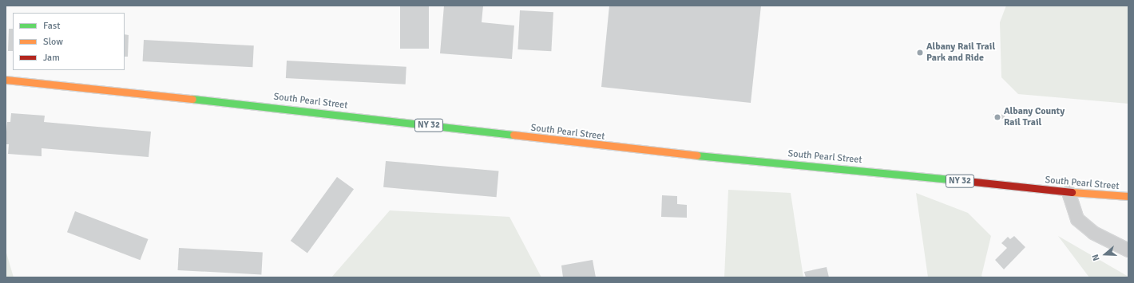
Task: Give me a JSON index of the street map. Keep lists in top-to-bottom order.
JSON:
{
  "streets": {
    "main road": ["South Pearl Street", "NY 32"]
  },
  "places": ["Albany Rail Trail Park and Ride", "Albany County Rail Trail"],
  "legend": ["Fast", "Slow", "Jam"],
  "north": "left"
}
